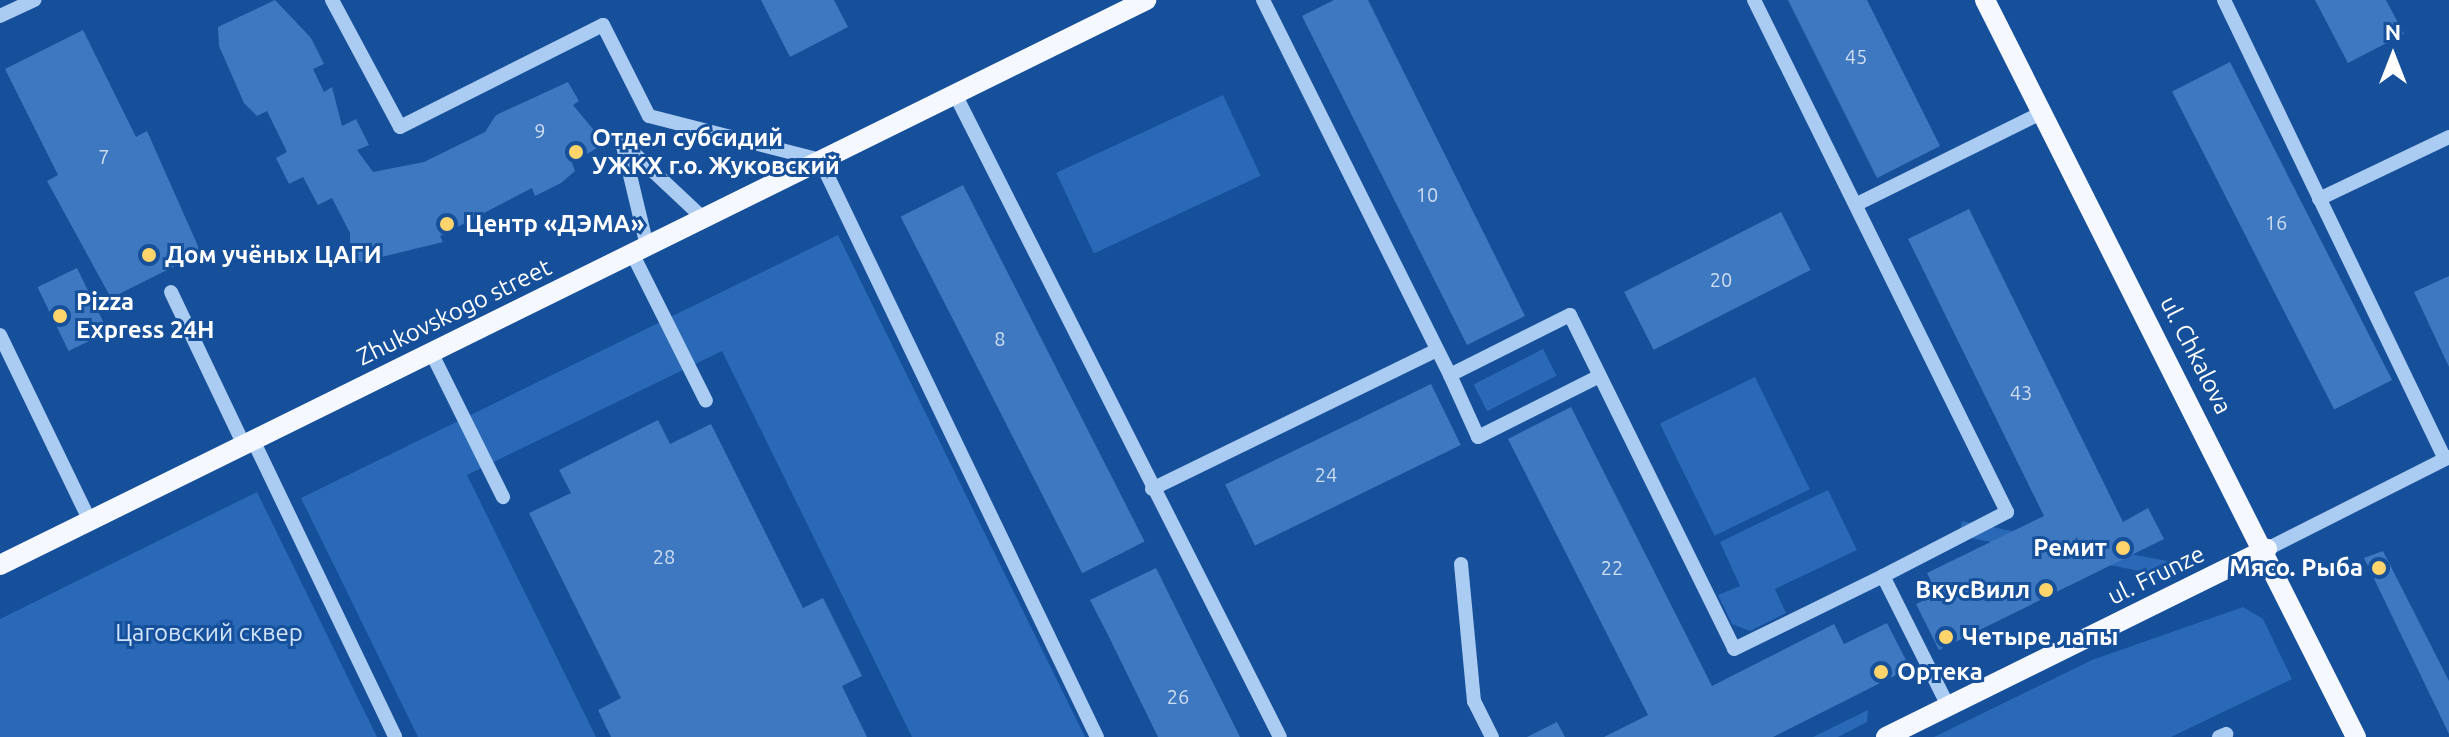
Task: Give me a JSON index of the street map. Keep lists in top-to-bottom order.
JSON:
{
  "streets": {
    "main road": ["Zhukovskogo street", "ul. Chkalova", "ul. Frunze"]
  },
  "crossings": [
    ["ul. Chkalova", "ul. Frunze"]
  ],
  "parks": ["Цаговский сквер"],
  "places": [
    "Отдел субсидий УЖКХ г.о. Жуковский",
    "Центр «ДЭМА»",
    "Дом учёных ЦАГИ",
    "Pizza Express 24H",
    "Ремит",
    "Мясо. Рыба",
    "ВкусВилл",
    "Четыре лапы",
    "Ортека"
  ],
  "house_numbers": [
    "45",
    "9",
    "7",
    "10",
    "16",
    "20",
    "8",
    "43",
    "24",
    "28",
    "22",
    "26"
  ],
  "north": "top"
}
